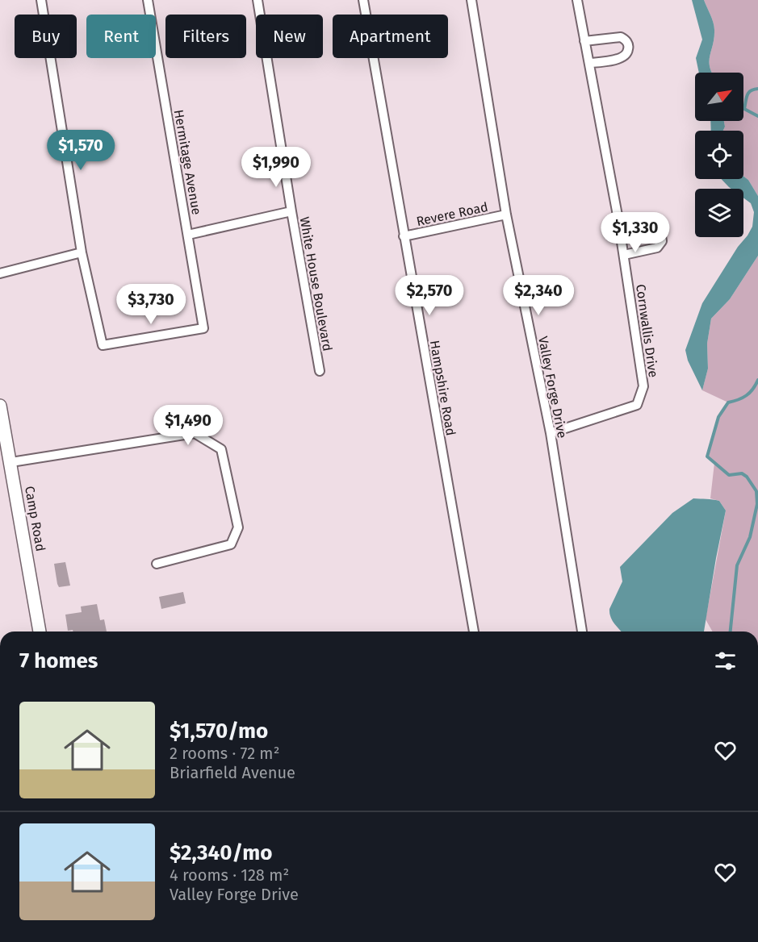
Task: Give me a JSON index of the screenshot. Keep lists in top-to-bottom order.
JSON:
{
  "streets": {
    "main road": ["Camp Road"],
    "street": [
      "Hermitage Avenue",
      "Revere Road",
      "White House Boulevard",
      "Cornwallis Drive",
      "Valley Forge Drive",
      "Hampshire Road"
    ]
  },
  "crossings": [
    ["Revere Road", "Valley Forge Drive"],
    ["Revere Road", "Hampshire Road"],
    ["Cornwallis Drive", "Valley Forge Drive"]
  ],
  "north": "top right",
  "page": {
    "chip": [
      "Buy",
      "Rent",
      "Filters",
      "New",
      "Apartment"
    ],
    "price": [
      "$1,570",
      "$1,990",
      "$1,330",
      "$2,570",
      "$2,340",
      "$3,730",
      "$1,490"
    ],
    "heading": "7 homes",
    "list": [
      {
        "name": "$1,570/mo",
        "note": "2 rooms · 72 m² · Briarfield Avenue"
      },
      {
        "name": "$2,340/mo",
        "note": "4 rooms · 128 m² · Valley Forge Drive"
      }
    ]
  }
}
